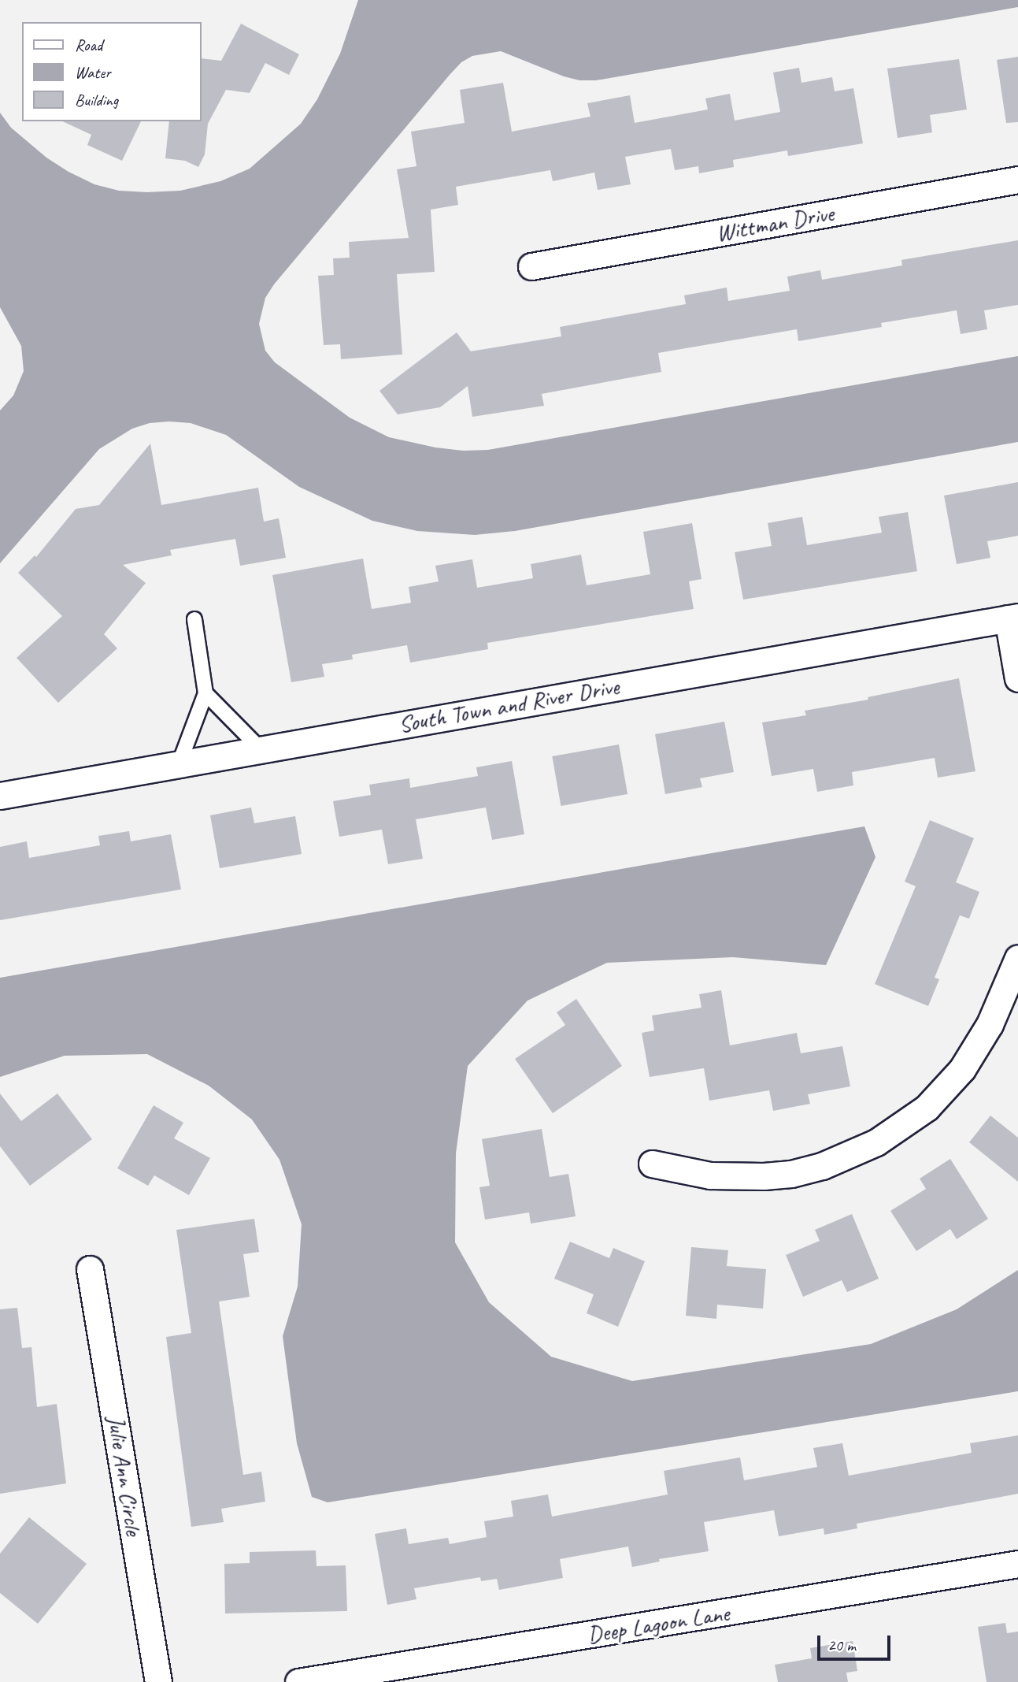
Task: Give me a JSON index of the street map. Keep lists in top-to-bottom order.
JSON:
{
  "streets": {
    "street": [
      "Wittman Drive",
      "South Town and River Drive",
      "Julie Ann Circle",
      "Deep Lagoon Lane"
    ]
  },
  "legend": ["Road", "Water", "Building"],
  "scale_bar": "20 m"
}
